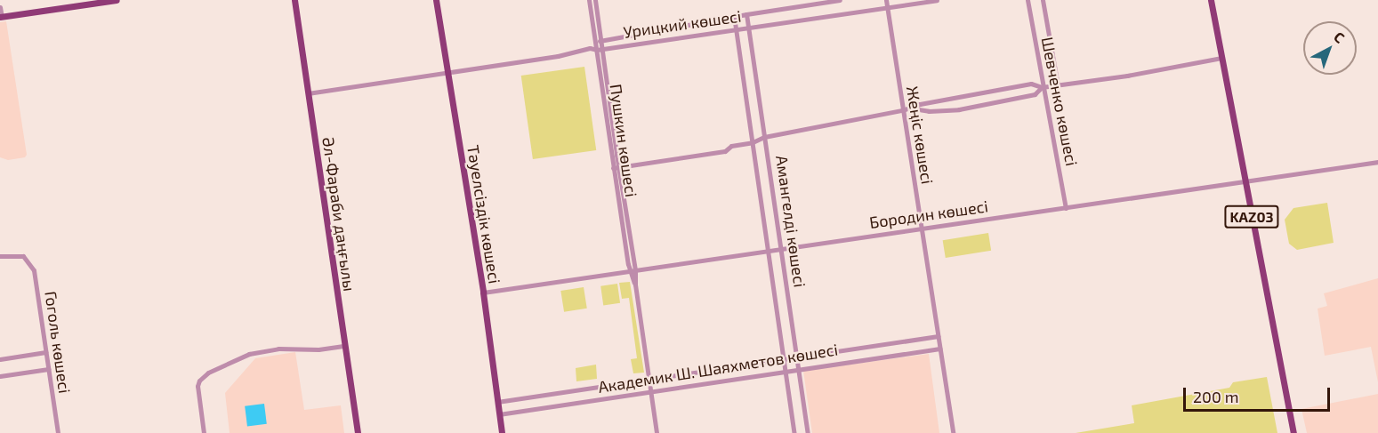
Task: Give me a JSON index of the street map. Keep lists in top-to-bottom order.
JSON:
{
  "streets": {
    "main road": ["Әл-Фараби даңғылы", "Тәуелсіздік көшесі", "KАZ03"],
    "street": [
      "Урицкий көшесі",
      "Шевченко көшесі",
      "Жеңіс көшесі",
      "Пушкин көшесі",
      "Бородин көшесі",
      "Амангелді көшесі",
      "Гоголь көшесі",
      "Академик Ш. Шаяхметов көшесі"
    ]
  },
  "crossings": [
    ["Урицкий көшесі", "Жеңіс көшесі"],
    ["Урицкий көшесі", "Пушкин көшесі"],
    ["Урицкий көшесі", "Әл-Фараби даңғылы"],
    ["Урицкий көшесі", "Тәуелсіздік көшесі"],
    ["Урицкий көшесі", "Амангелді көшесі"],
    ["Шевченко көшесі", "Бородин көшесі"],
    ["Жеңіс көшесі", "Бородин көшесі"],
    ["Жеңіс көшесі", "Академик Ш. Шаяхметов көшесі"],
    ["Пушкин көшесі", "Бородин көшесі"],
    ["Пушкин көшесі", "Академик Ш. Шаяхметов көшесі"],
    ["Тәуелсіздік көшесі", "Бородин көшесі"],
    ["Тәуелсіздік көшесі", "Академик Ш. Шаяхметов көшесі"],
    ["Бородин көшесі", "KАZ03"],
    ["Бородин көшесі", "Амангелді көшесі"],
    ["Амангелді көшесі", "Академик Ш. Шаяхметов көшесі"]
  ],
  "scale_bar": "200 m",
  "north": "top right"
}
